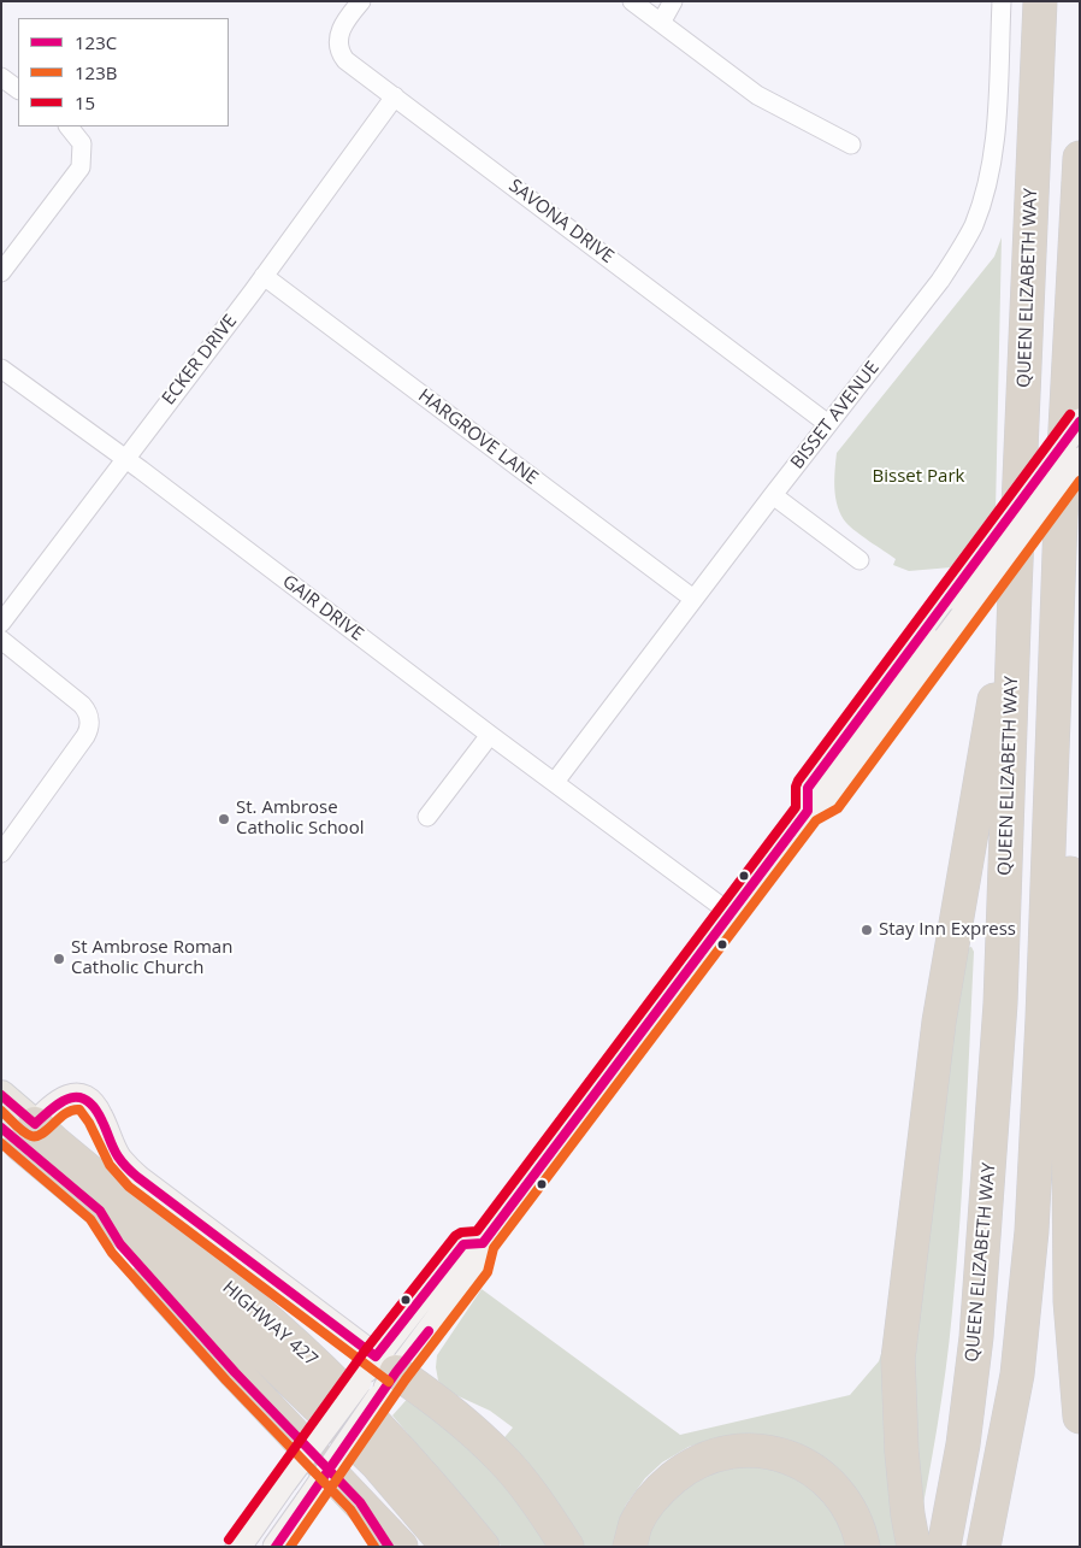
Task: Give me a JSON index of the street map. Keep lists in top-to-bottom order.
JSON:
{
  "streets": {
    "highway": ["QUEEN ELIZABETH WAY", "HIGHWAY 427"],
    "street": [
      "SAVONA DRIVE",
      "ECKER DRIVE",
      "BISSET AVENUE",
      "HARGROVE LANE",
      "GAIR DRIVE"
    ]
  },
  "crossings": [
    ["SAVONA DRIVE", "ECKER DRIVE"],
    ["SAVONA DRIVE", "BISSET AVENUE"],
    ["ECKER DRIVE", "HARGROVE LANE"],
    ["ECKER DRIVE", "GAIR DRIVE"],
    ["BISSET AVENUE", "HARGROVE LANE"],
    ["BISSET AVENUE", "GAIR DRIVE"]
  ],
  "parks": ["Bisset Park"],
  "places": ["St. Ambrose Catholic School", "Stay Inn Express", "St Ambrose Roman Catholic Church"],
  "lines": ["transit line 15", "transit line 123C", "transit line 123B"],
  "legend": ["123C", "123B", "15"]
}
